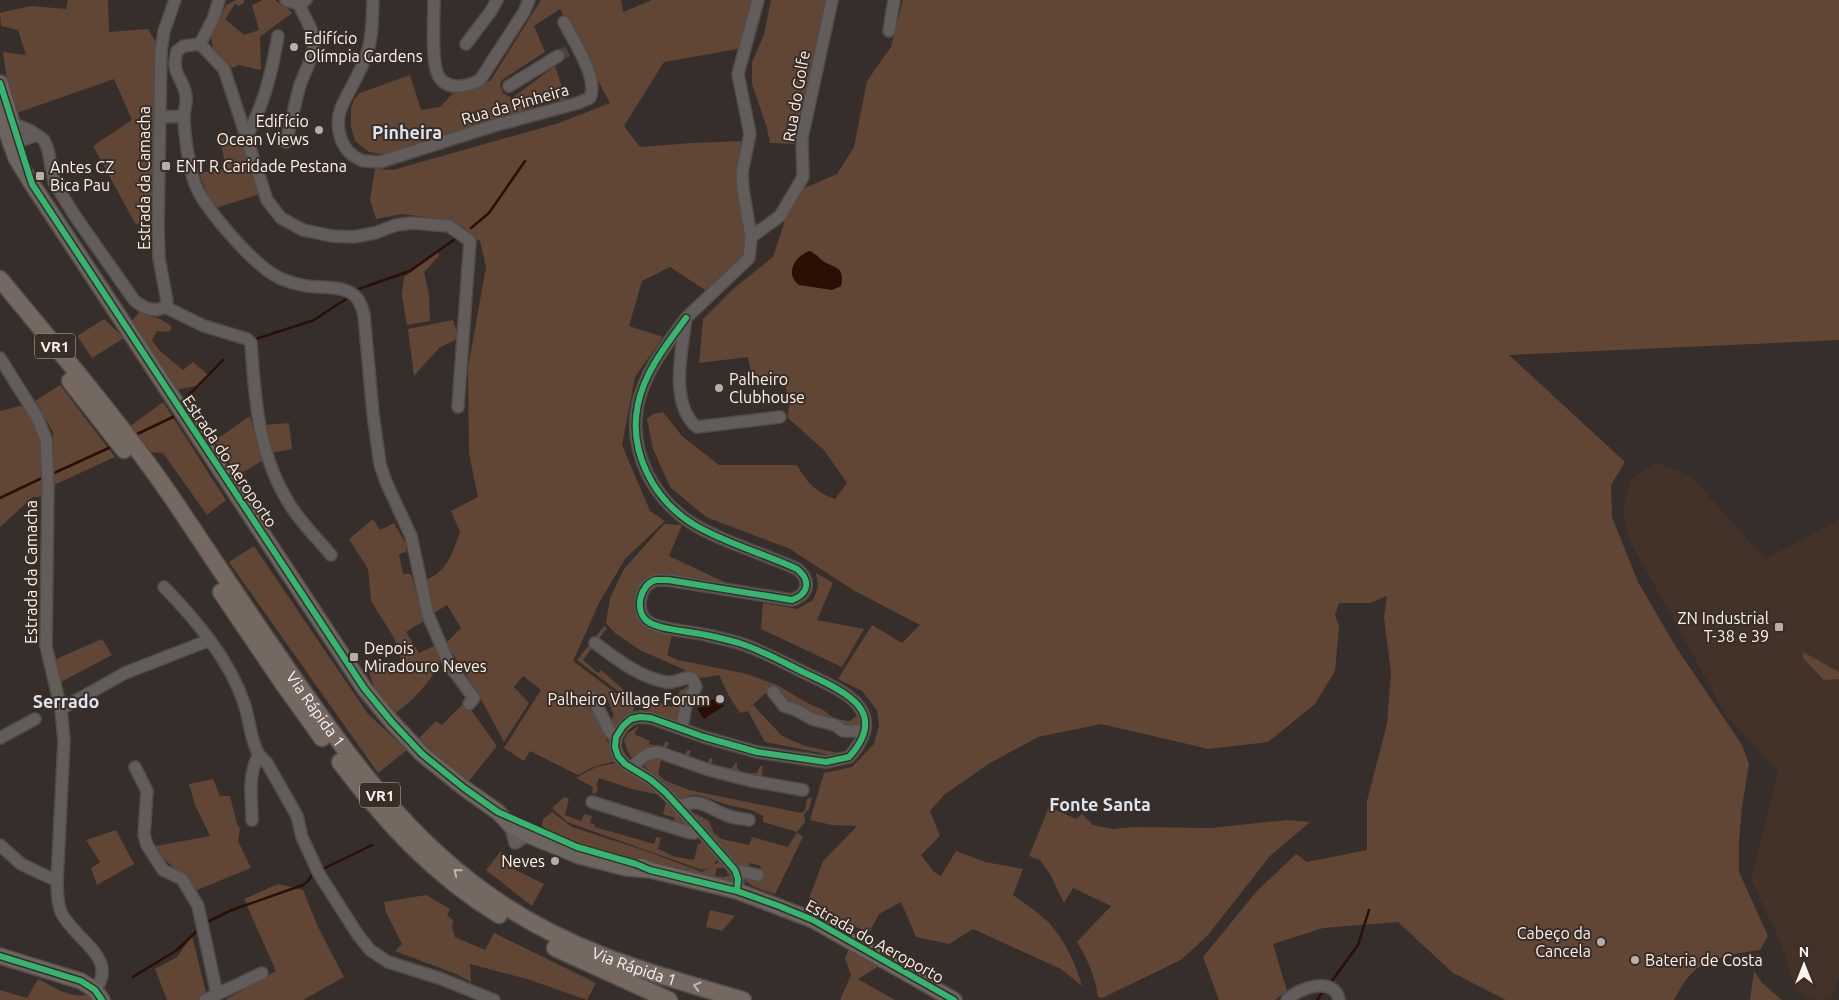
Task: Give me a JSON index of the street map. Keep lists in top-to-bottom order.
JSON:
{
  "streets": {
    "highway": ["VR1", "Via Rápida 1"],
    "main road": ["Estrada do Aeroporto"],
    "street": ["Rua do Golfe", "Rua da Pinheira", "Estrada da Camacha"]
  },
  "districts": ["Pinheira", "Serrado", "Fonte Santa"],
  "places": {
    "other": [
      "Edifício Olímpia Gardens",
      "Edifício Ocean Views",
      "Palheiro Clubhouse",
      "Palheiro Village Forum",
      "Neves",
      "Cabeço da Cancela",
      "Bateria de Costa"
    ],
    "transit": [
      "ENT R Caridade Pestana",
      "Antes CZ Bica Pau",
      "ZN Industrial T-38 e 39",
      "Depois Miradouro Neves"
    ]
  },
  "north": "top"
}
